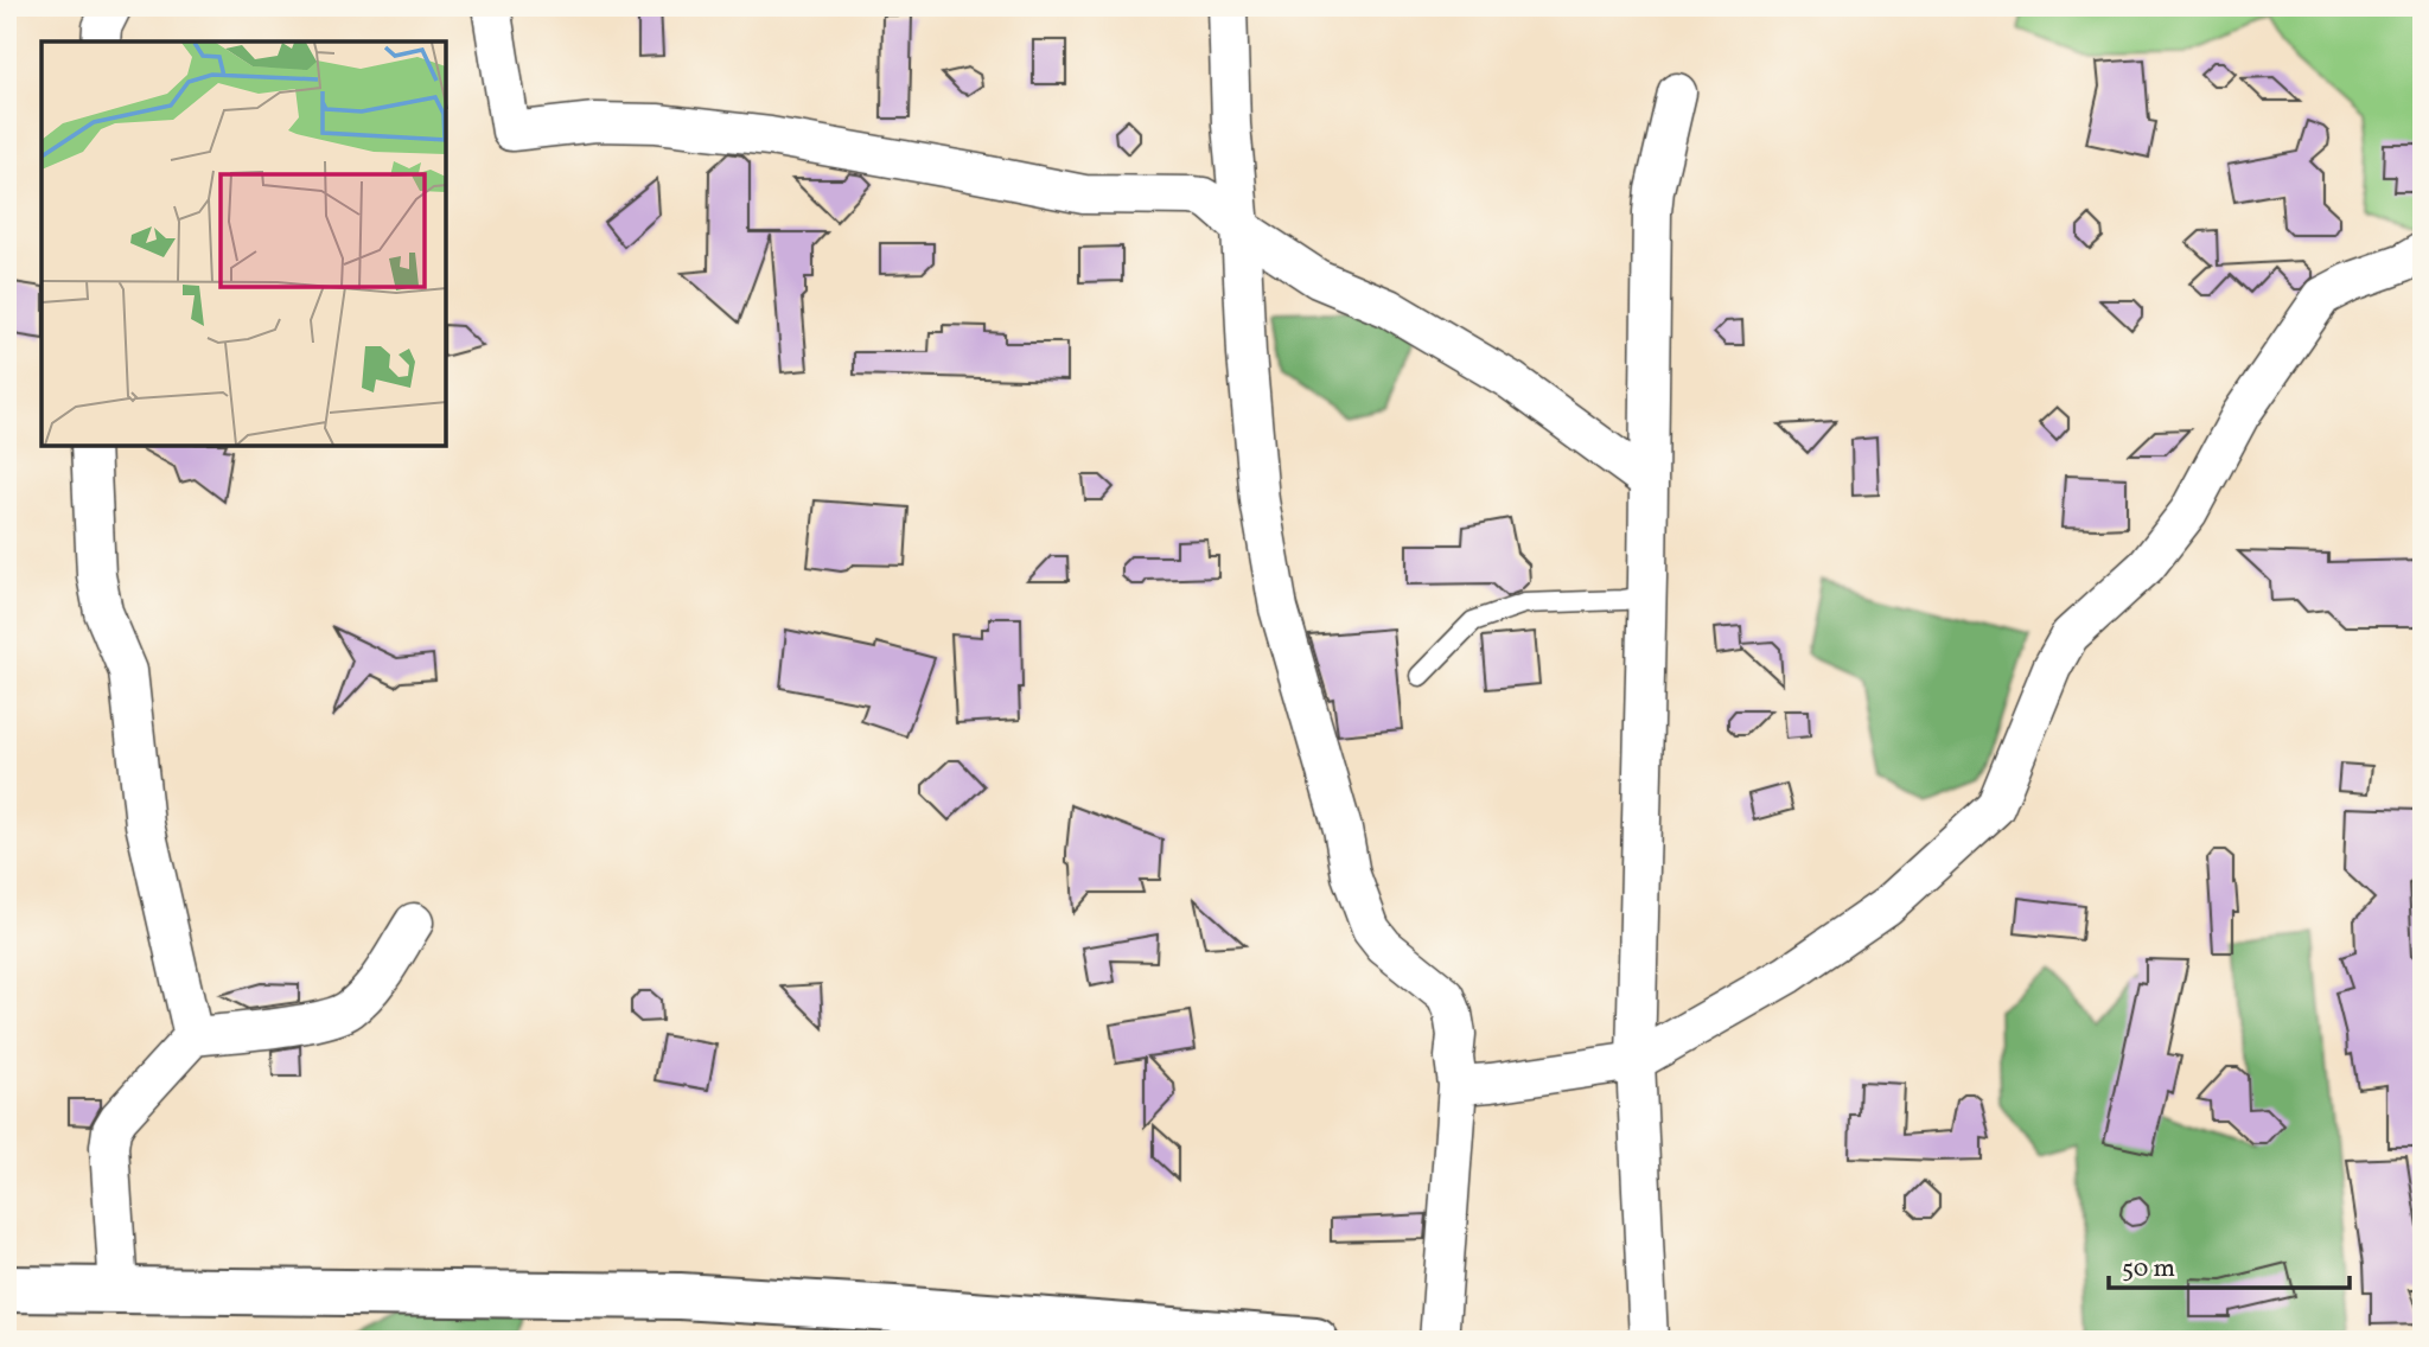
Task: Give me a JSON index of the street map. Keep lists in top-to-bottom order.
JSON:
{
  "scale_bar": "50 m"
}
